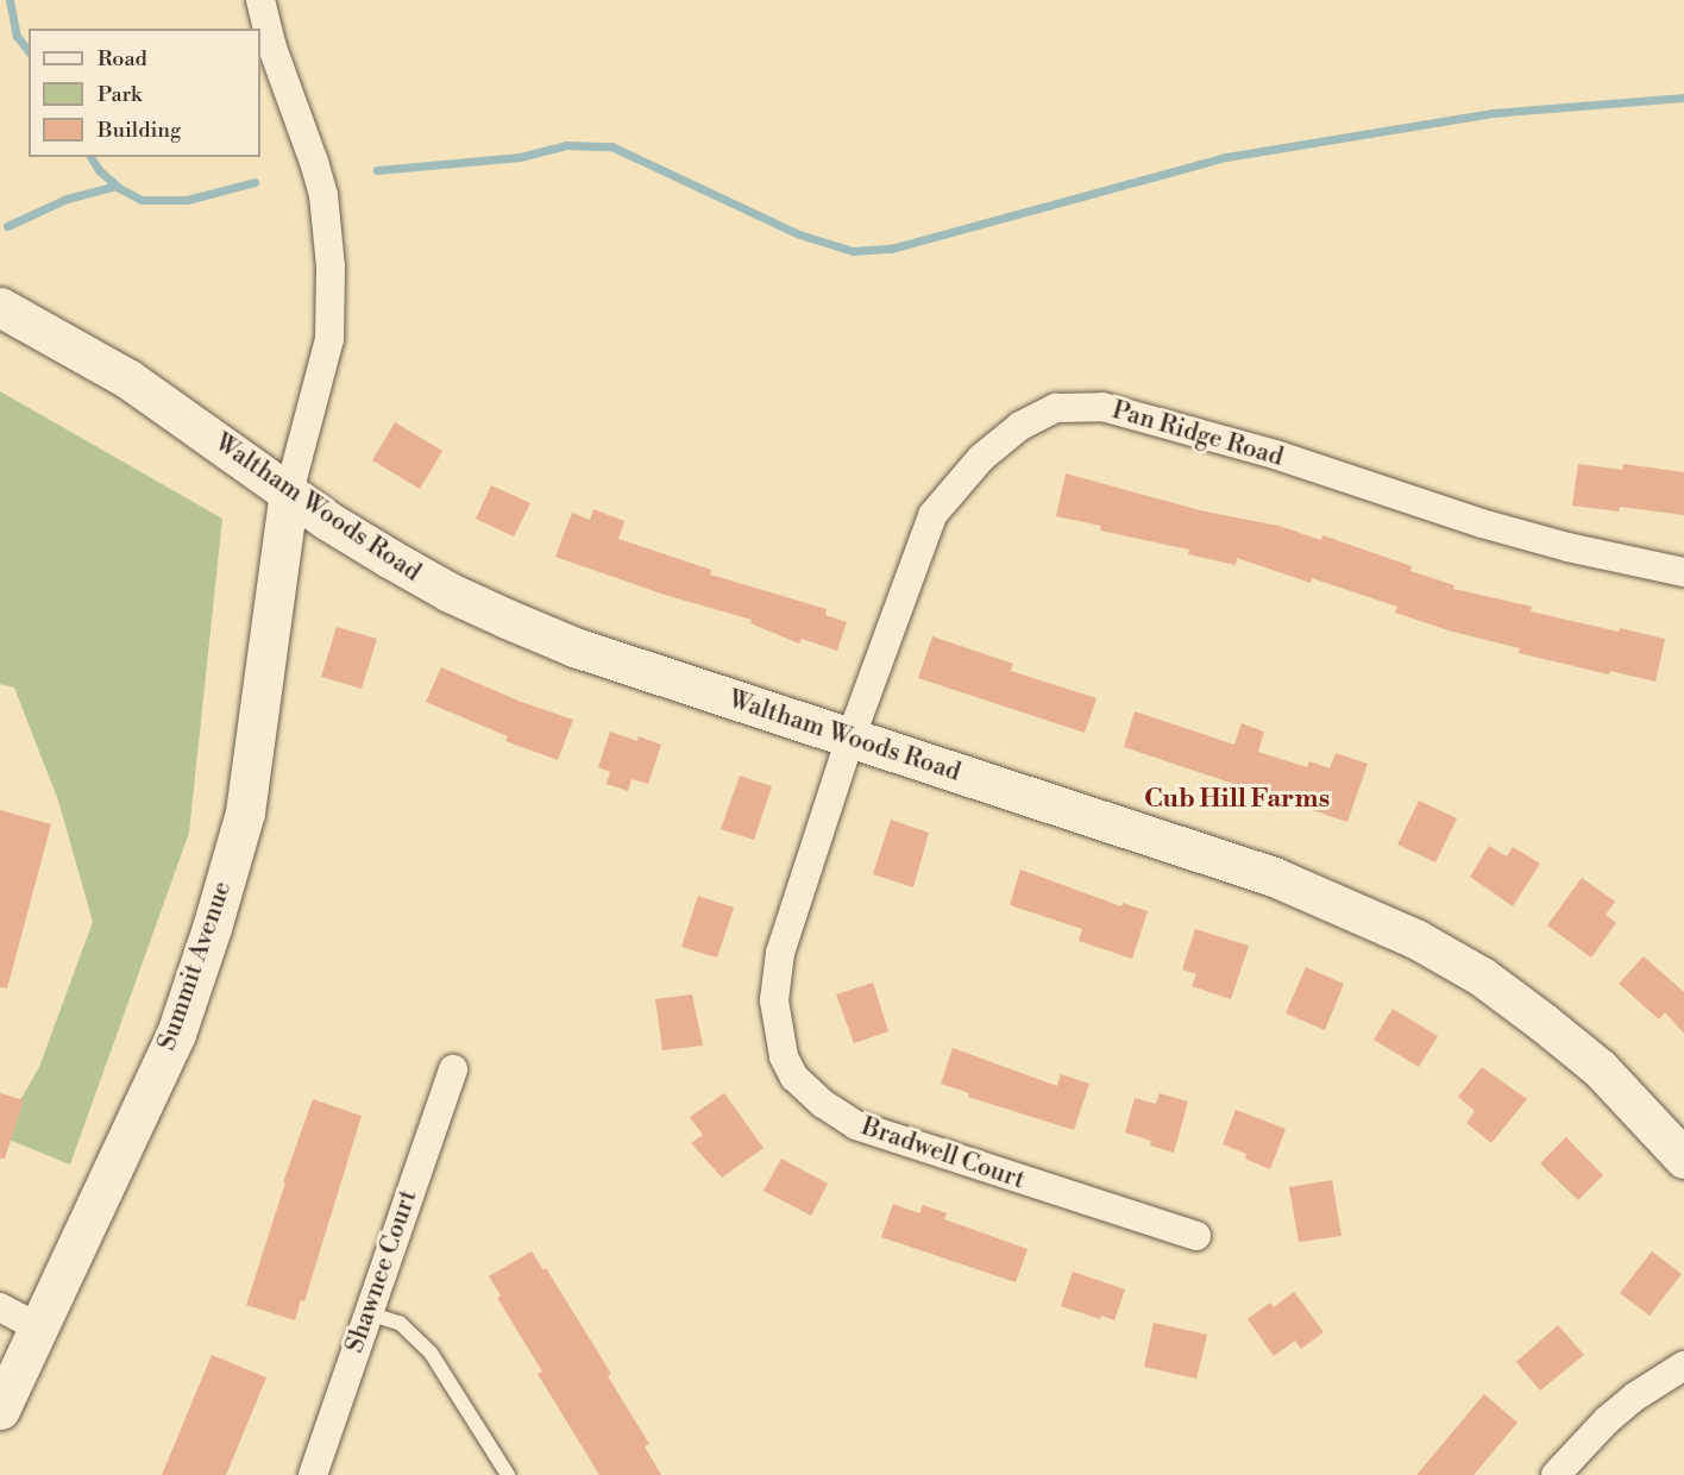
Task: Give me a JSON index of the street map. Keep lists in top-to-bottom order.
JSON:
{
  "streets": {
    "street": [
      "Pan Ridge Road",
      "Waltham Woods Road",
      "Summit Avenue",
      "Bradwell Court",
      "Shawnee Court"
    ]
  },
  "crossings": [
    ["Pan Ridge Road", "Waltham Woods Road"],
    ["Pan Ridge Road", "Bradwell Court"],
    ["Waltham Woods Road", "Summit Avenue"],
    ["Waltham Woods Road", "Bradwell Court"]
  ],
  "districts": ["Cub Hill Farms"],
  "legend": ["Road", "Park", "Building"]
}
